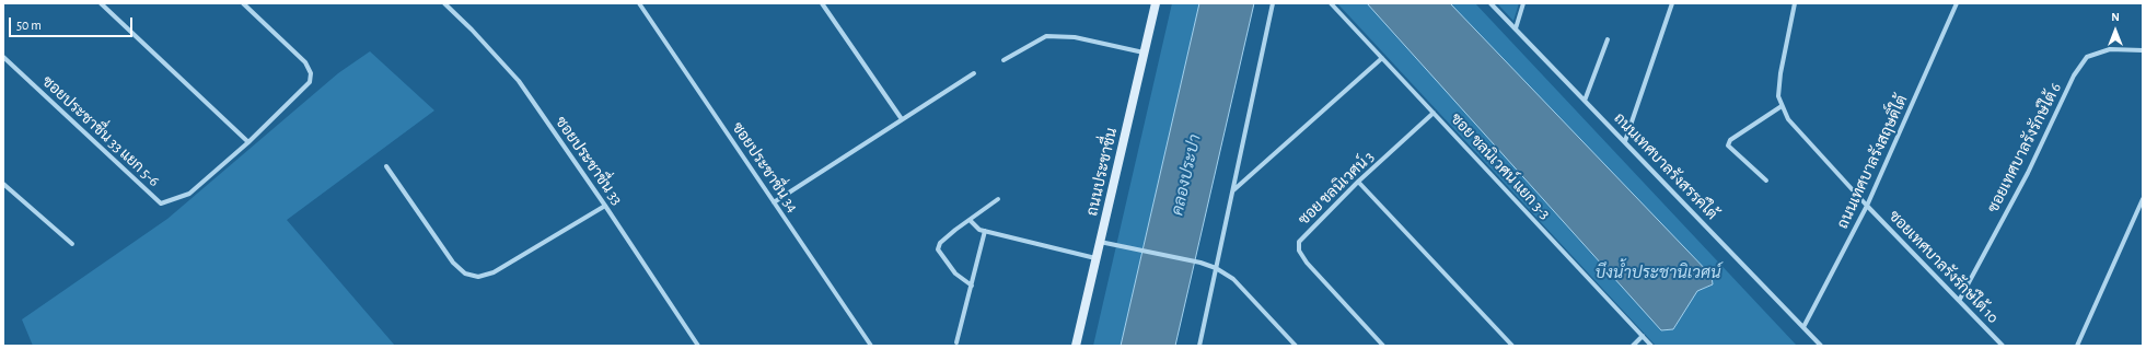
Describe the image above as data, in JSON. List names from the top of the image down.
{
  "streets": {
    "main road": ["ถนนประชาชื่น"],
    "street": [
      "ซอยประชาชื่น 33 แยก 5-6",
      "ซอยเทศบาลรังรักษ์ใต้ 6",
      "ซอยประชาชื่น 33",
      "ถนนเทศบาลรังสฤษดิ์ใต้",
      "ซอย ชลนิเวศน์ แยก 3-3",
      "ถนนเทศบาลรังสรรค์ใต้",
      "ซอยประชาชื่น 34",
      "ซอย ชลนิเวศน์ 3",
      "ซอยเทศบาลรังรักษ์ใต้ 10"
    ]
  },
  "crossings": [
    ["ซอยเทศบาลรังรักษ์ใต้ 6", "ซอยเทศบาลรังรักษ์ใต้ 10"],
    ["ถนนเทศบาลรังสฤษดิ์ใต้", "ถนนเทศบาลรังสรรค์ใต้"],
    ["ถนนเทศบาลรังสฤษดิ์ใต้", "ซอยเทศบาลรังรักษ์ใต้ 10"],
    ["ซอย ชลนิเวศน์ แยก 3-3", "ซอย ชลนิเวศน์ 3"]
  ],
  "water": ["คลองประปา", "บึงน้ำประชานิเวศน์"],
  "scale_bar": "50 m",
  "north": "top"
}
